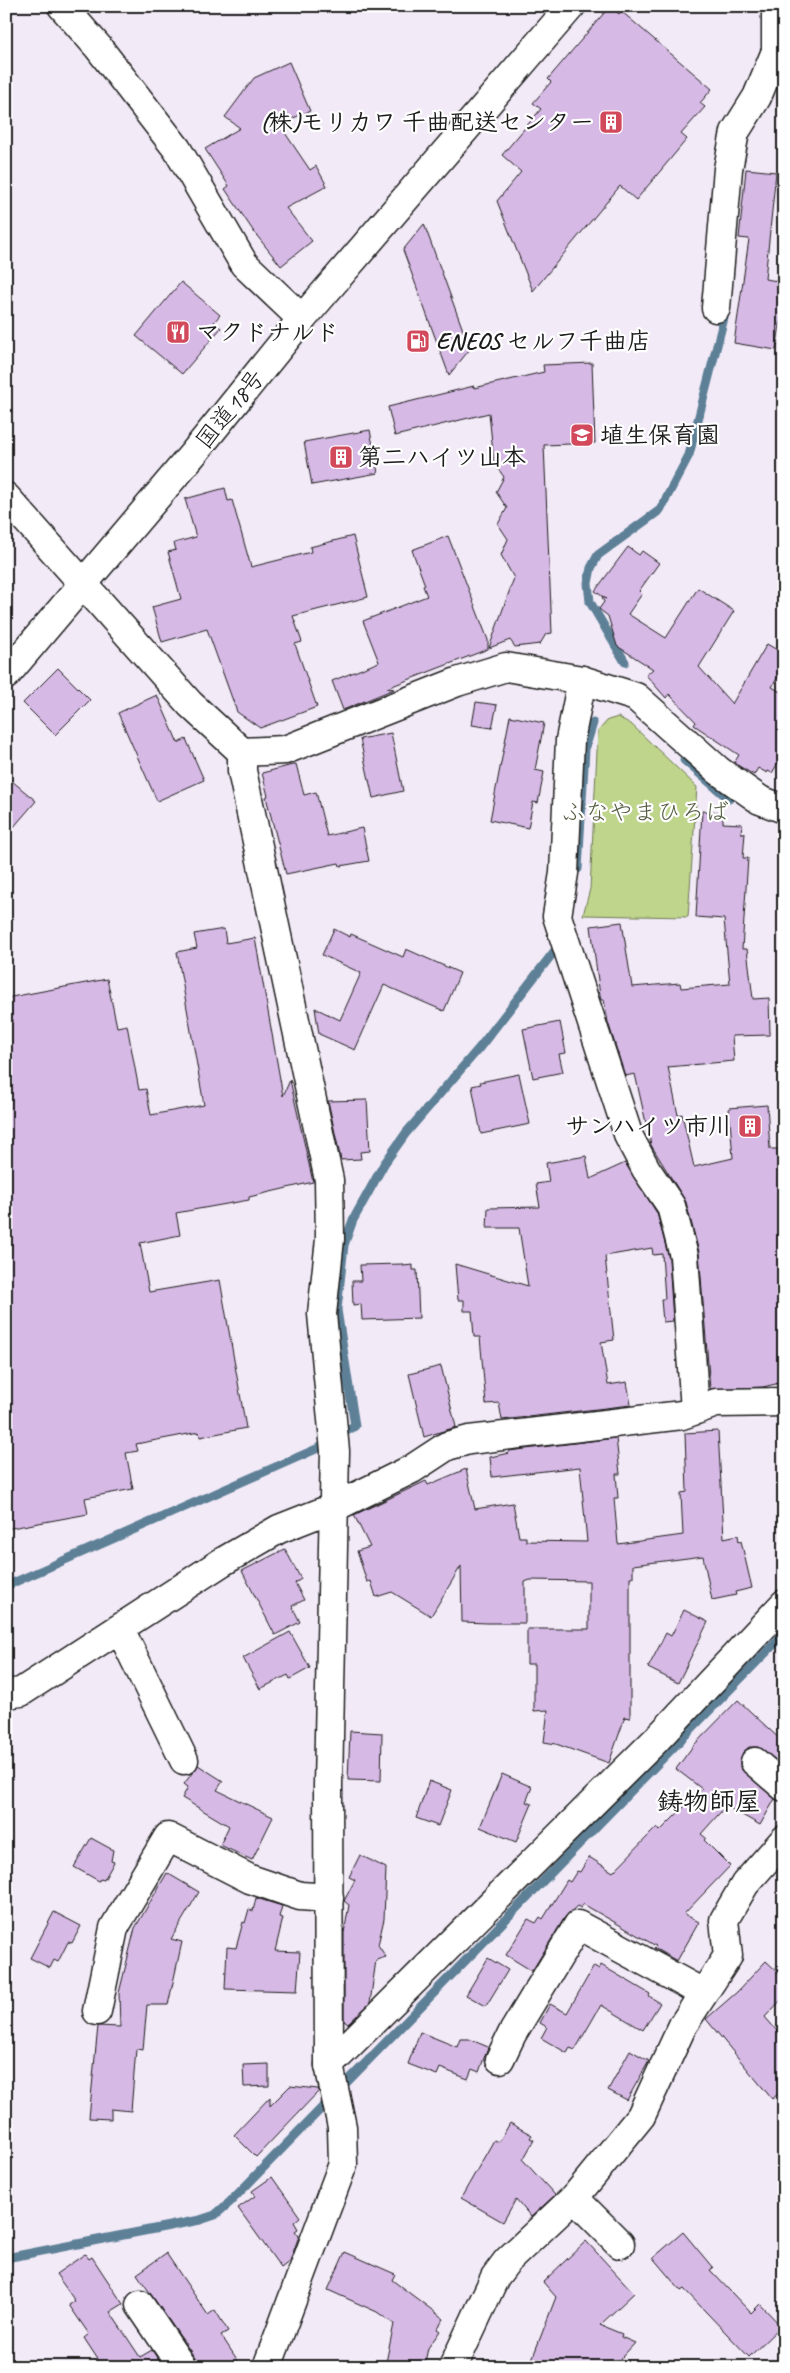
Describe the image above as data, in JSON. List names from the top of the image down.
{
  "streets": {
    "main road": ["国道18号"]
  },
  "districts": ["鋳物師屋"],
  "parks": ["ふなやまひろば"],
  "places": {
    "building": ["(株)モリカワ 千曲配送センター", "第二ハイツ山本", "サンハイツ市川"],
    "restaurant": ["マクドナルド"],
    "fuel station": ["ENEOS セルフ千曲店"],
    "school or university": ["埴生保育園"]
  }
}
